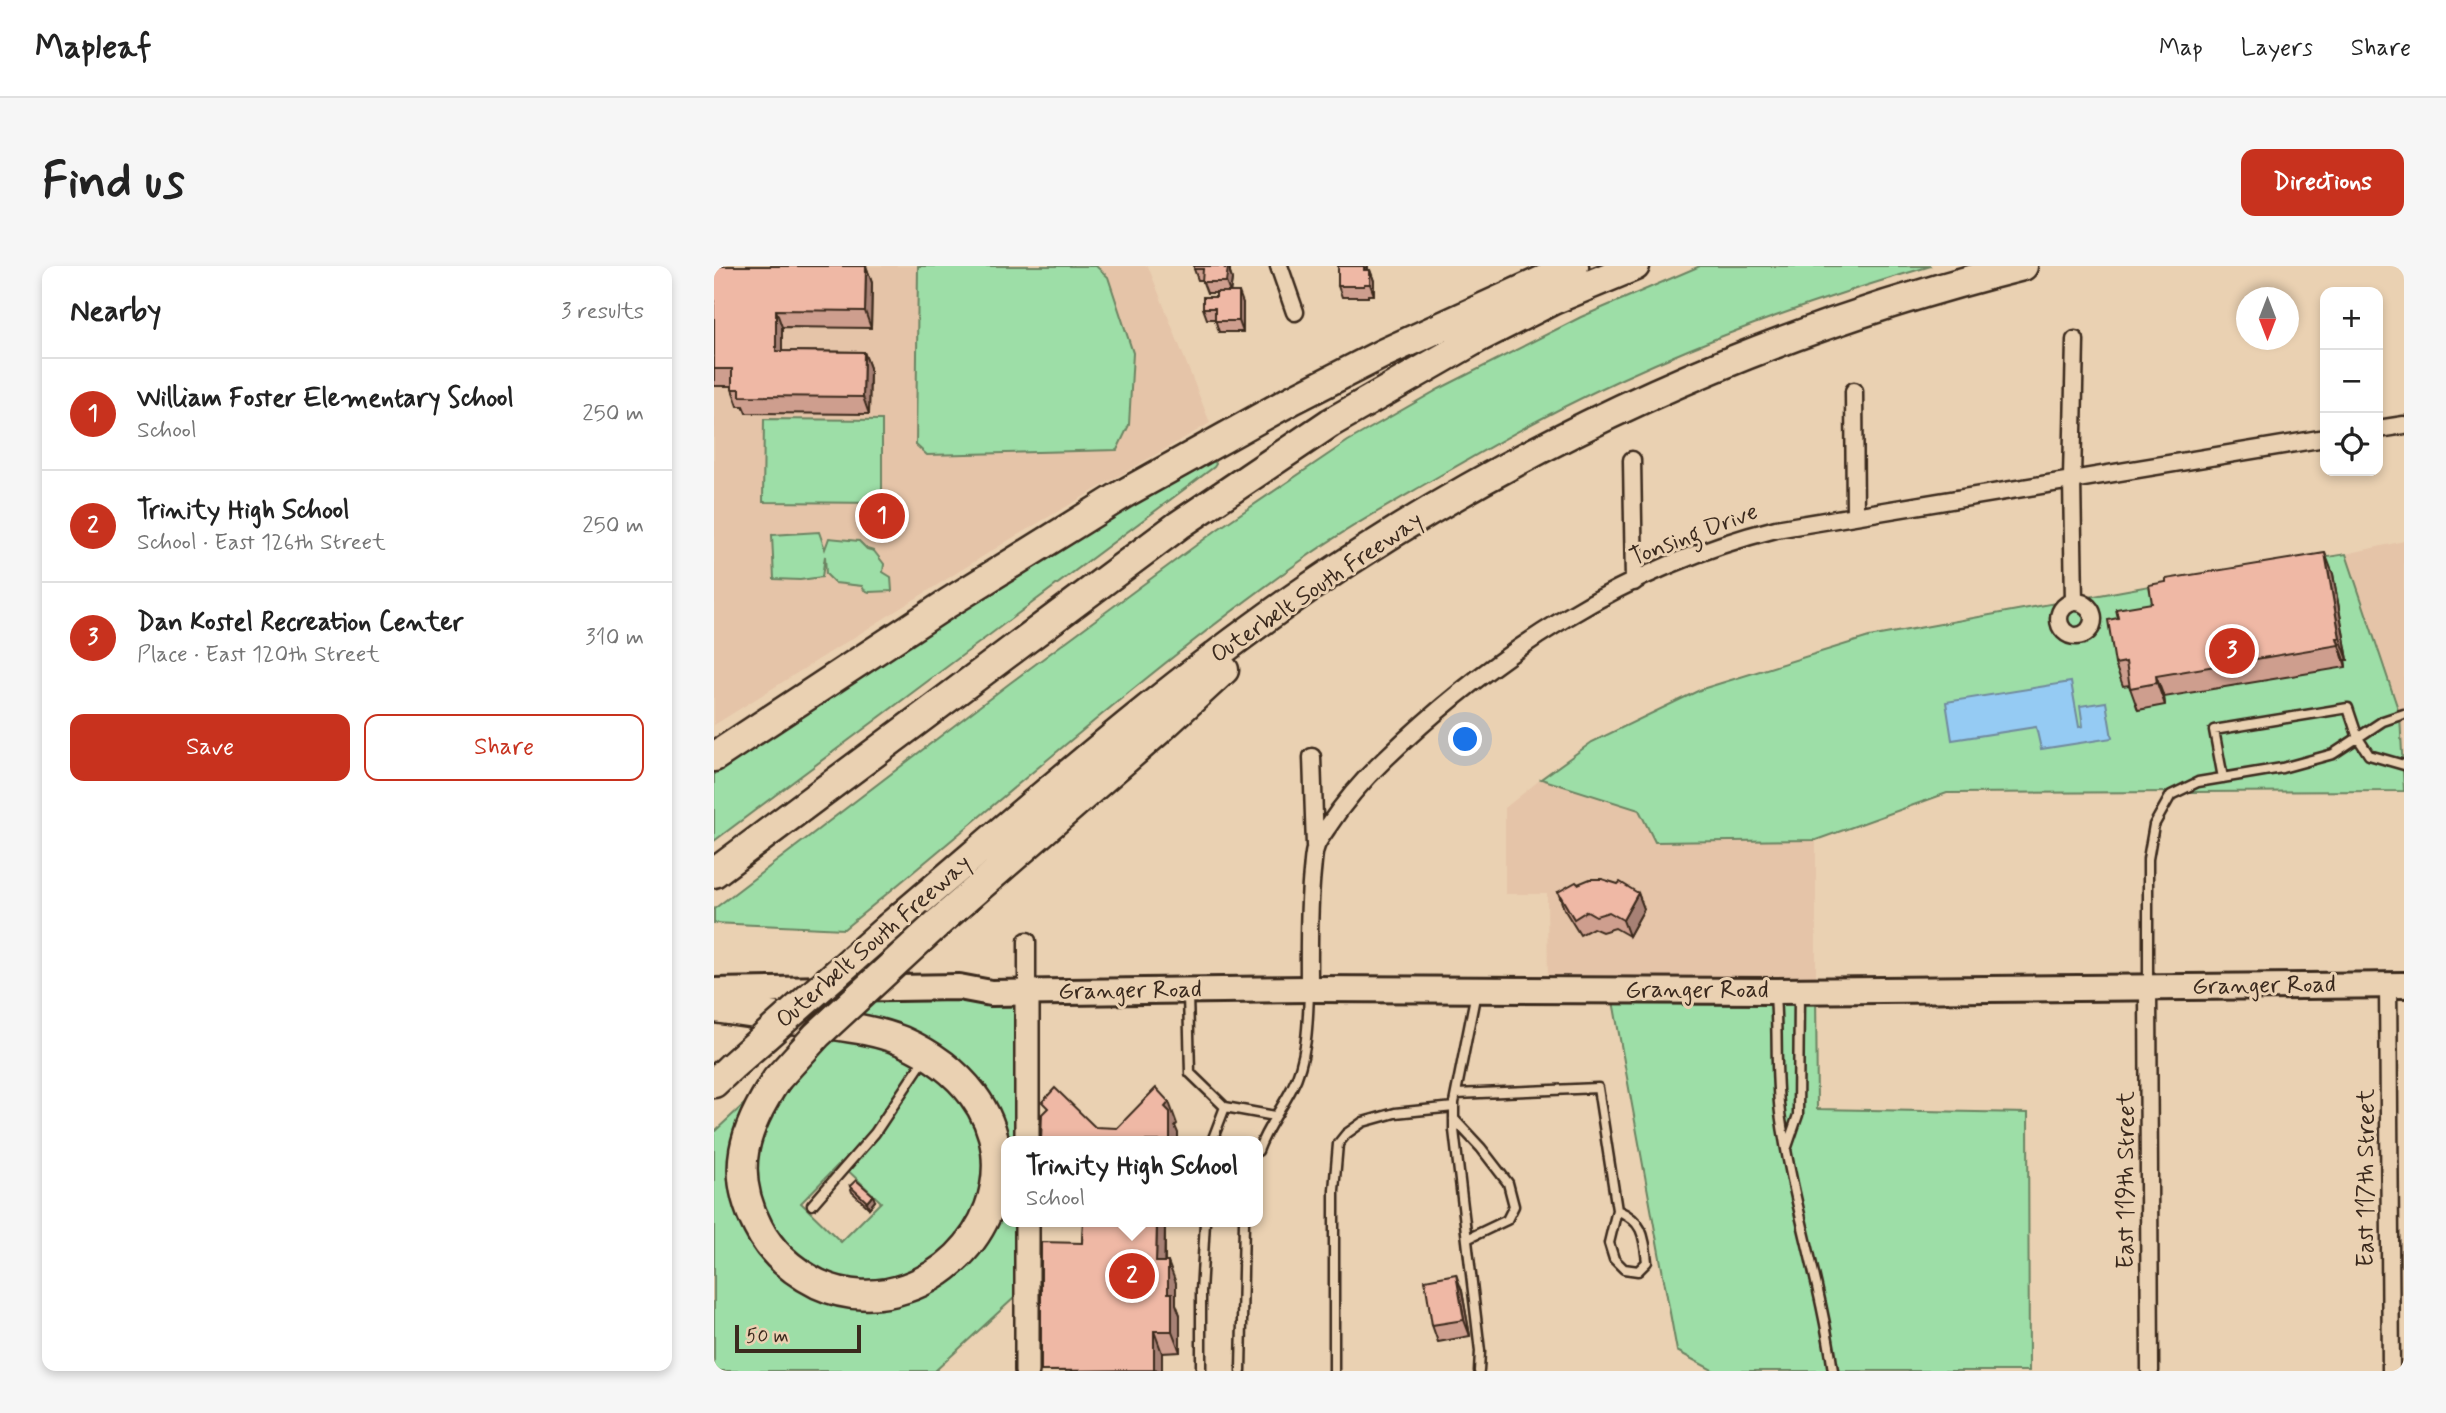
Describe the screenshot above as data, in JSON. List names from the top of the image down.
{
  "streets": {
    "highway": ["Outerbelt South Freeway"],
    "main road": ["Granger Road"],
    "street": ["Tonsing Drive", "East 117th Street", "East 119th Street"]
  },
  "crossings": [
    ["Tonsing Drive", "Granger Road"],
    ["Granger Road", "East 117th Street"],
    ["Granger Road", "East 119th Street"]
  ],
  "scale_bar": "50 m",
  "north": "bottom",
  "page": {
    "header": "Mapleaf",
    "nav": ["Map", "Layers", "Share"],
    "buttons": [
      "Directions",
      ["Save", "Share"]
    ],
    "title": "Find us",
    "heading": ["Nearby", "3 results"],
    "map_buttons": ["+", "−"],
    "list": [
      {
        "mark": "1",
        "name": "William Foster Elementary School",
        "note": "School",
        "value": "250 m"
      },
      {
        "mark": "2",
        "name": "Trinity High School",
        "note": "School · East 126th Street",
        "value": "250 m"
      },
      {
        "mark": "3",
        "name": "Dan Kostel Recreation Center",
        "note": "Place · East 120th Street",
        "value": "310 m"
      }
    ],
    "pins": ["1", "3", "2"],
    "popup": ["Trinity High School", "School"],
    "scale": "50 m"
  }
}
